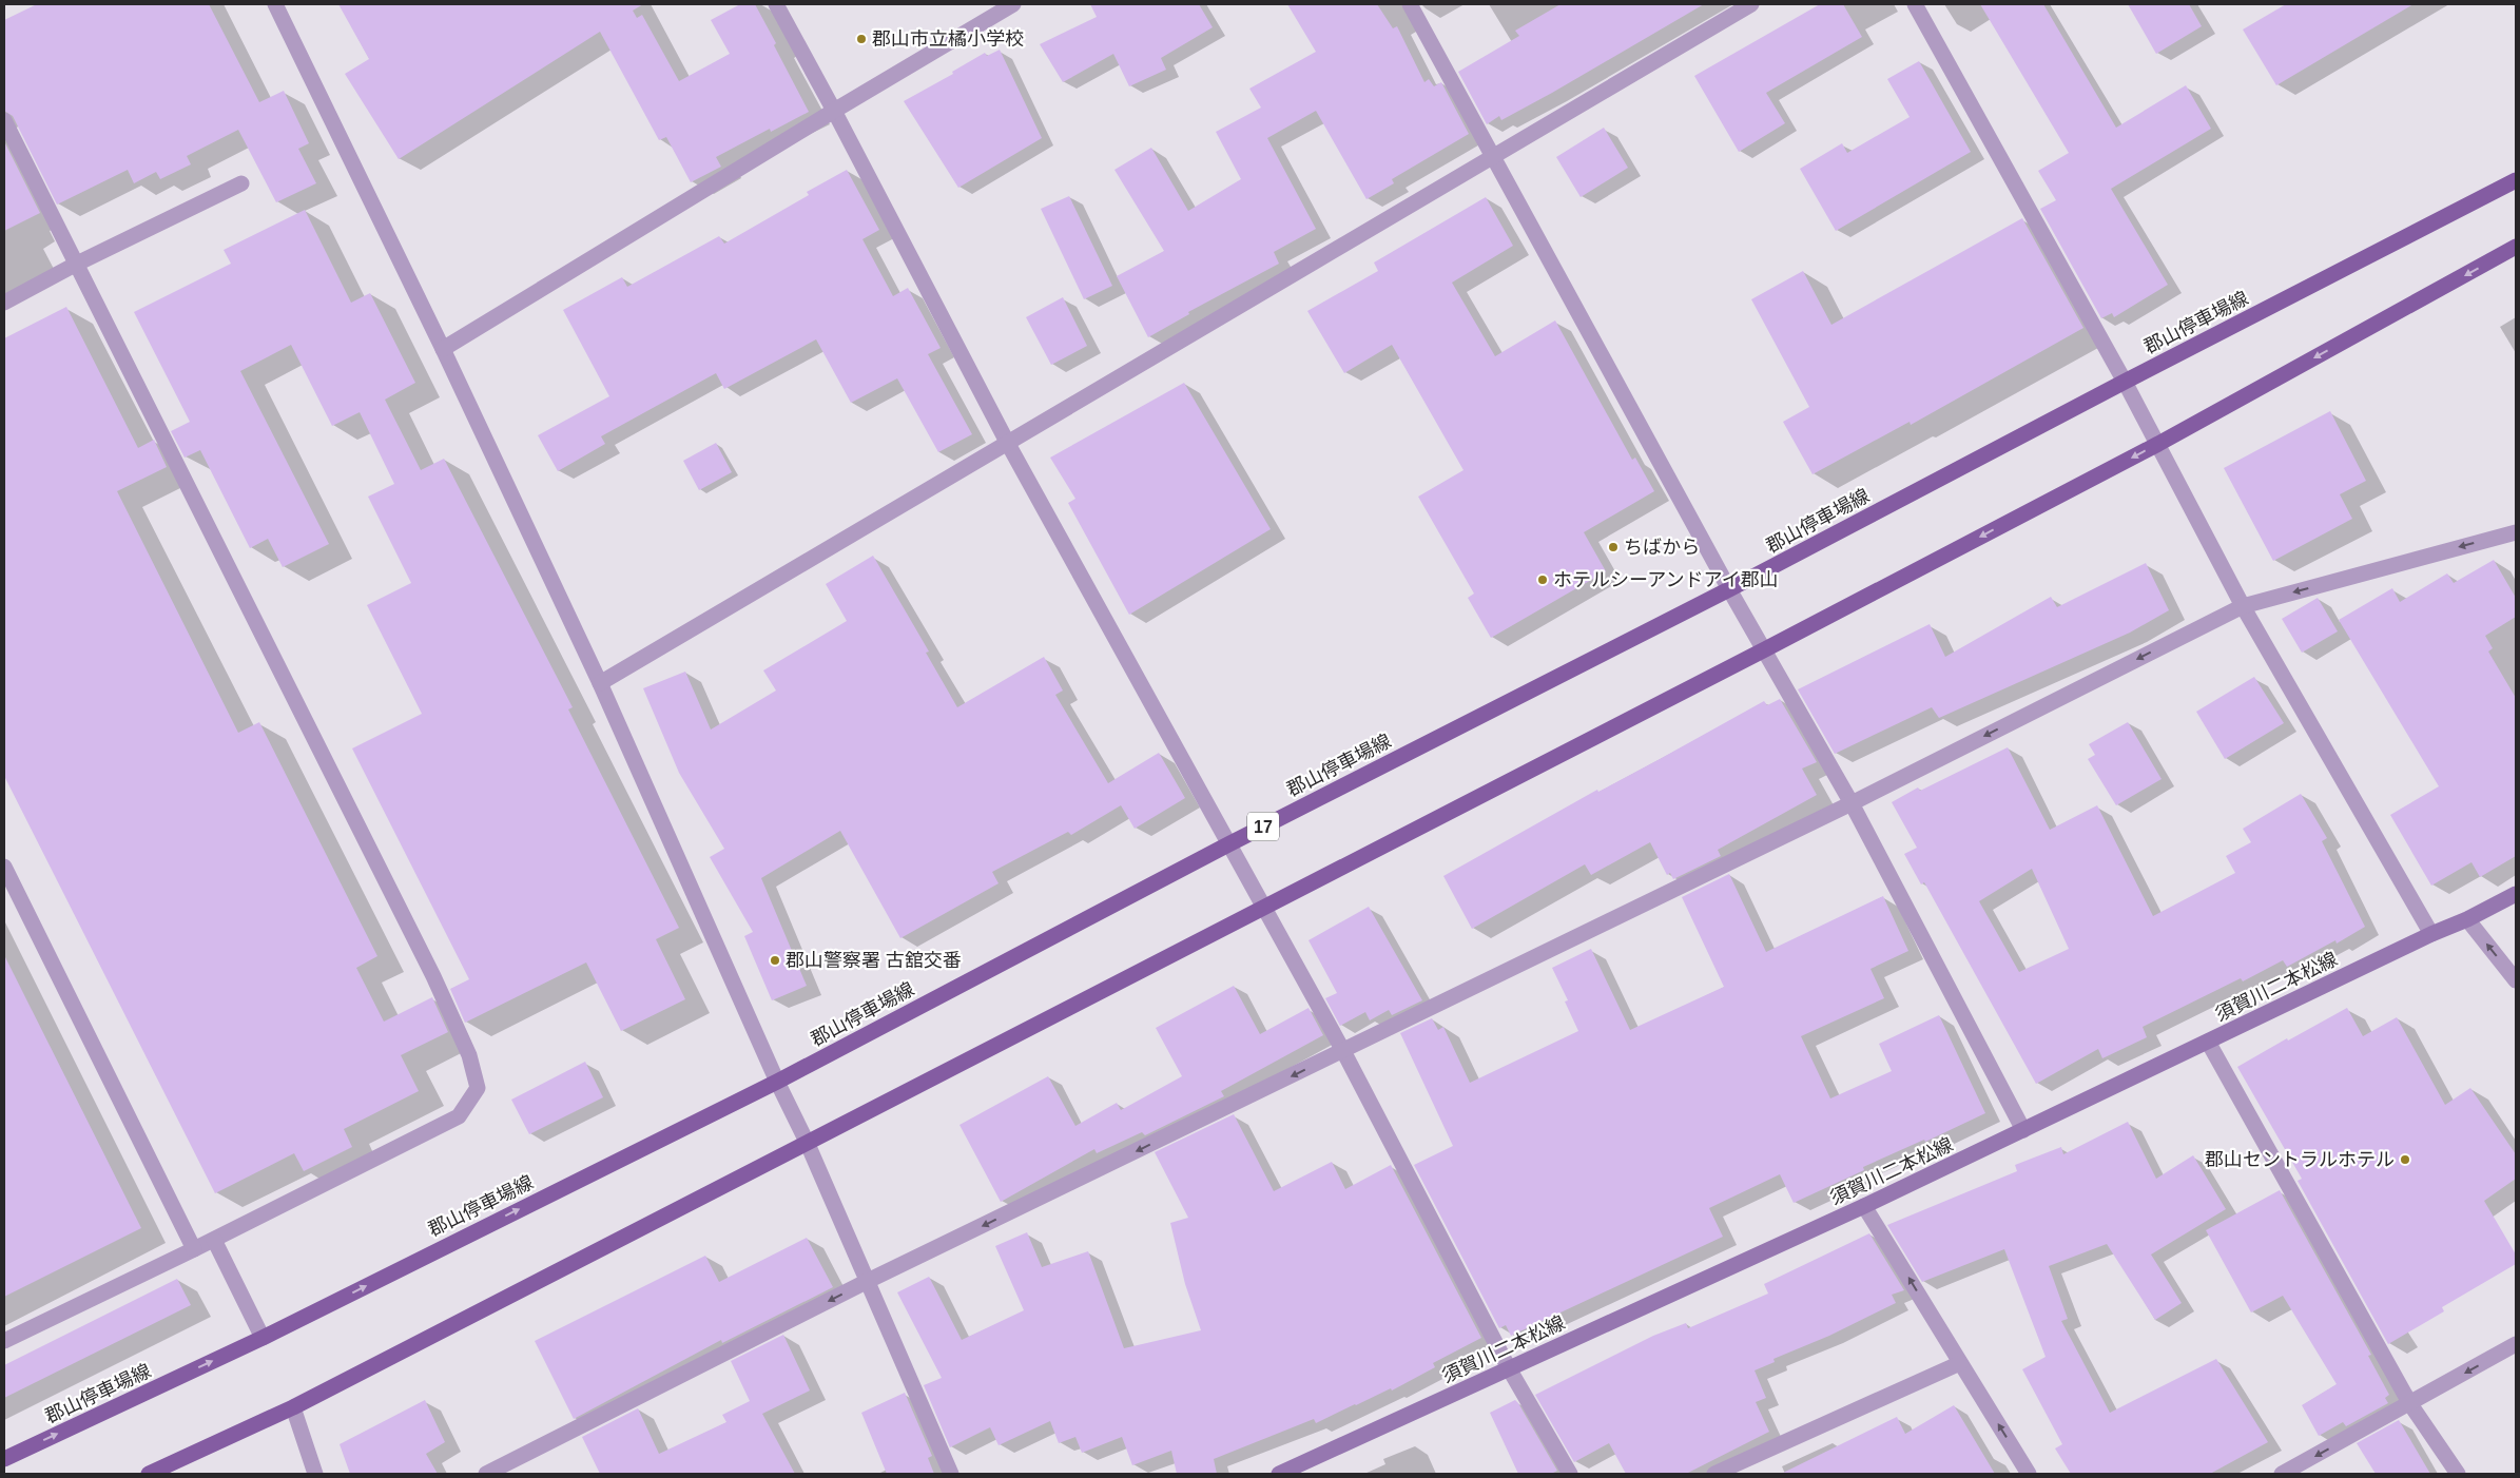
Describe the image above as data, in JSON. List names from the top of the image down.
{
  "streets": {
    "main road": ["郡山停車場線", "17", "須賀川二本松線"]
  },
  "places": [
    "郡山市立橘小学校",
    "ちばから",
    "ホテルシーアンドアイ郡山",
    "郡山警察署 古舘交番",
    "郡山セントラルホテル"
  ]
}
